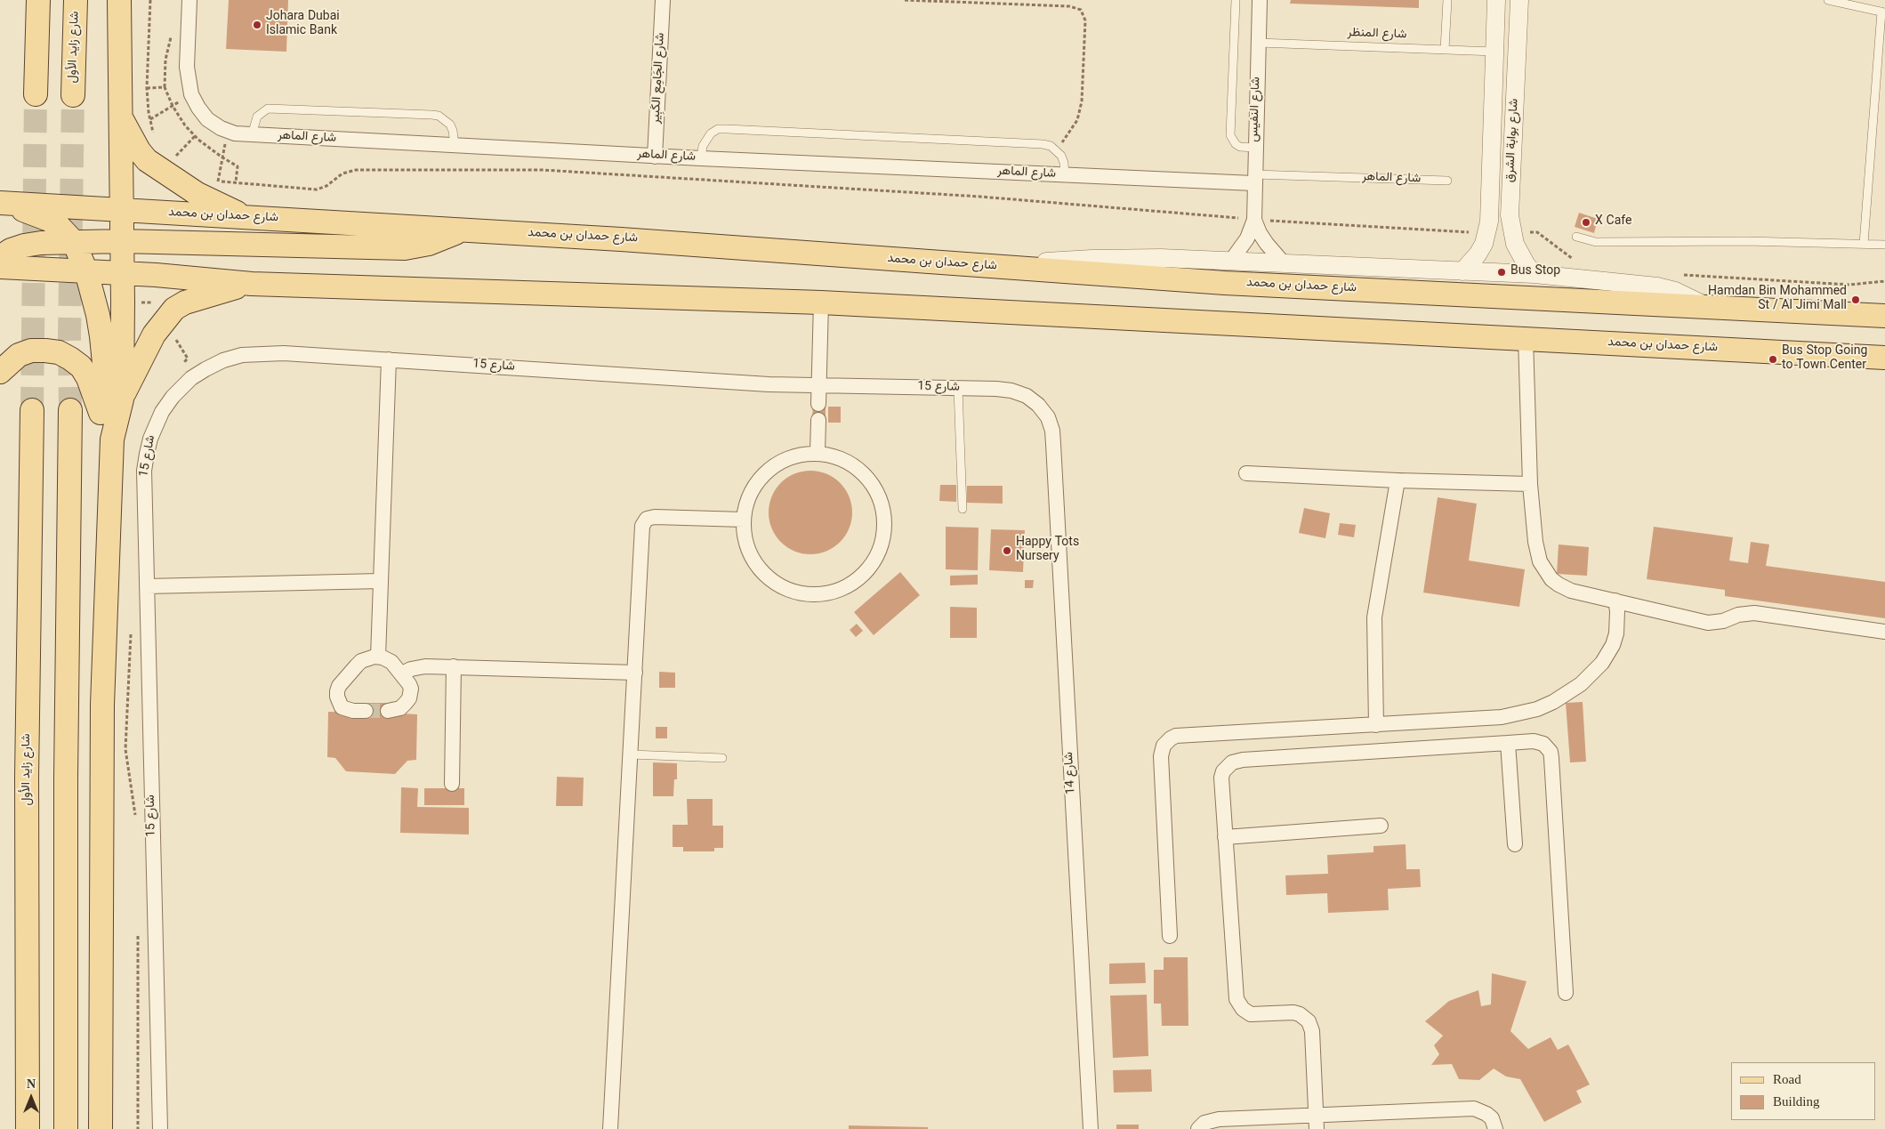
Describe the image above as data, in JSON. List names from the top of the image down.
{
  "streets": {
    "main road": ["شارع زايد الأول", "شارع حمدان بن محمد"],
    "street": [
      "شارع الجَامِع الكَبِير",
      "شارع النفيس",
      "شارع الماهر",
      "شارع بوابة الشرق",
      "شارع 15",
      "شارع 14"
    ],
    "lane": ["شارع المنظر"]
  },
  "crossings": [
    ["شارع المنظر", "شارع النفيس"],
    ["شارع المنظر", "شارع بوابة الشرق"],
    ["شارع الجَامِع الكَبِير", "شارع الماهر"],
    ["شارع النفيس", "شارع الماهر"],
    ["شارع 15", "شارع 14"]
  ],
  "places": [
    "Johara Dubai Islamic Bank",
    "X Cafe",
    "Bus Stop",
    "Hamdan Bin Mohammed St / Al Jimi Mall",
    "Bus Stop Going to Town Center",
    "Happy Tots Nursery"
  ],
  "legend": ["Road", "Building"],
  "north": "top"
}
